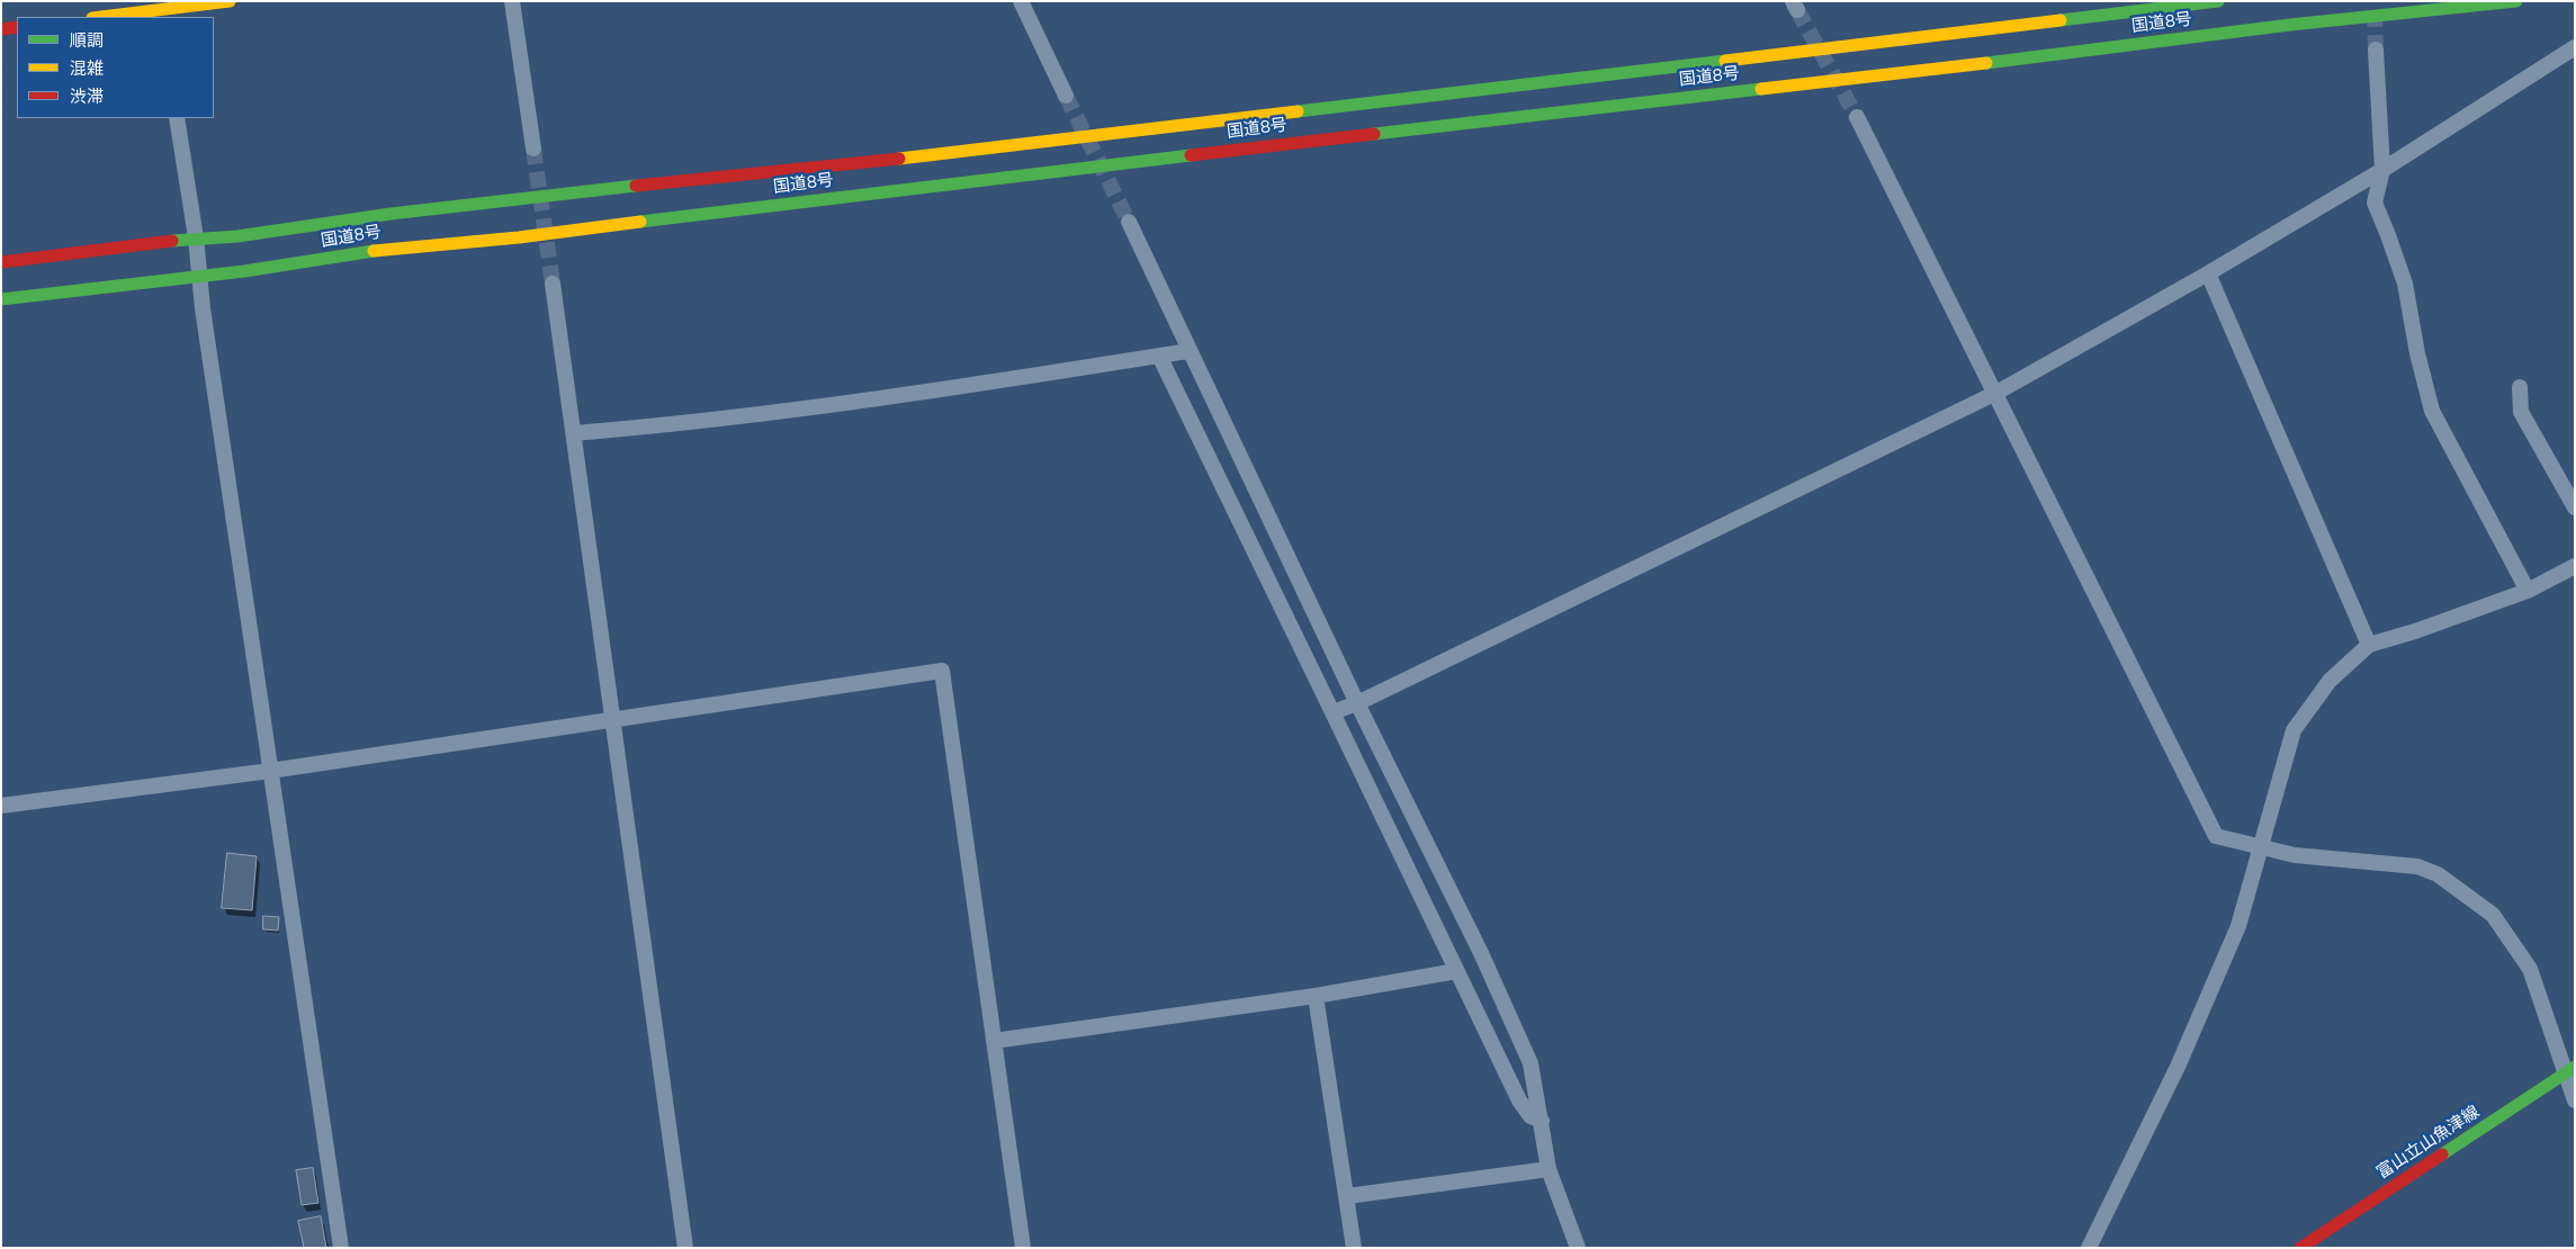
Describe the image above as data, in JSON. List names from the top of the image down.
{
  "streets": {
    "main road": ["国道8号", "富山立山魚津線"]
  },
  "legend": ["順調", "混雑", "渋滞"]
}
